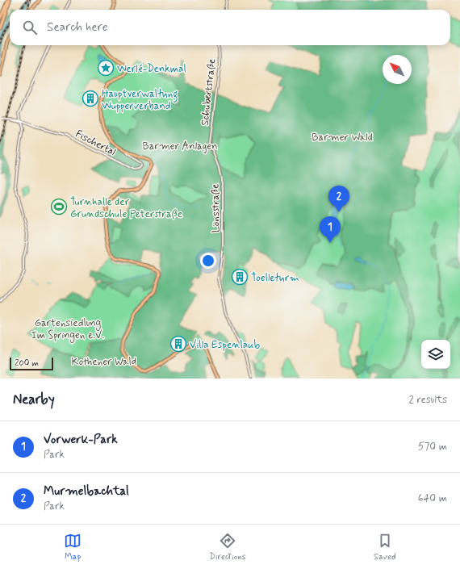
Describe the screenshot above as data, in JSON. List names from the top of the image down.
{
  "streets": {
    "street": ["Schubertstraße", "Fischertal", "Lönsstraße"]
  },
  "crossings": [
    ["Schubertstraße", "Lönsstraße"]
  ],
  "parks": [
    "Barmer Wald",
    "Barmer Anlagen",
    "Gartensiedlung Im Springen e.V.",
    "Kothener Wald"
  ],
  "places": {
    "place": ["Werlé-Denkmal"],
    "building": ["Hauptverwaltung Wupperverband", "Toelleturm", "Villa Espenlaub"],
    "sports": ["Turnhalle der Grundschule Peterstraße"]
  },
  "scale_bar": "200 m",
  "north": "top left",
  "page": {
    "search": "Search here",
    "pins": ["2", "1"],
    "scale": "200 m",
    "heading": ["Nearby", "2 results"],
    "list": [
      {
        "mark": "1",
        "name": "Vorwerk-Park",
        "note": "Park",
        "value": "570 m"
      },
      {
        "mark": "2",
        "name": "Murmelbachtal",
        "note": "Park",
        "value": "640 m"
      }
    ],
    "nav": ["Map", "Directions", "Saved"]
  }
}
